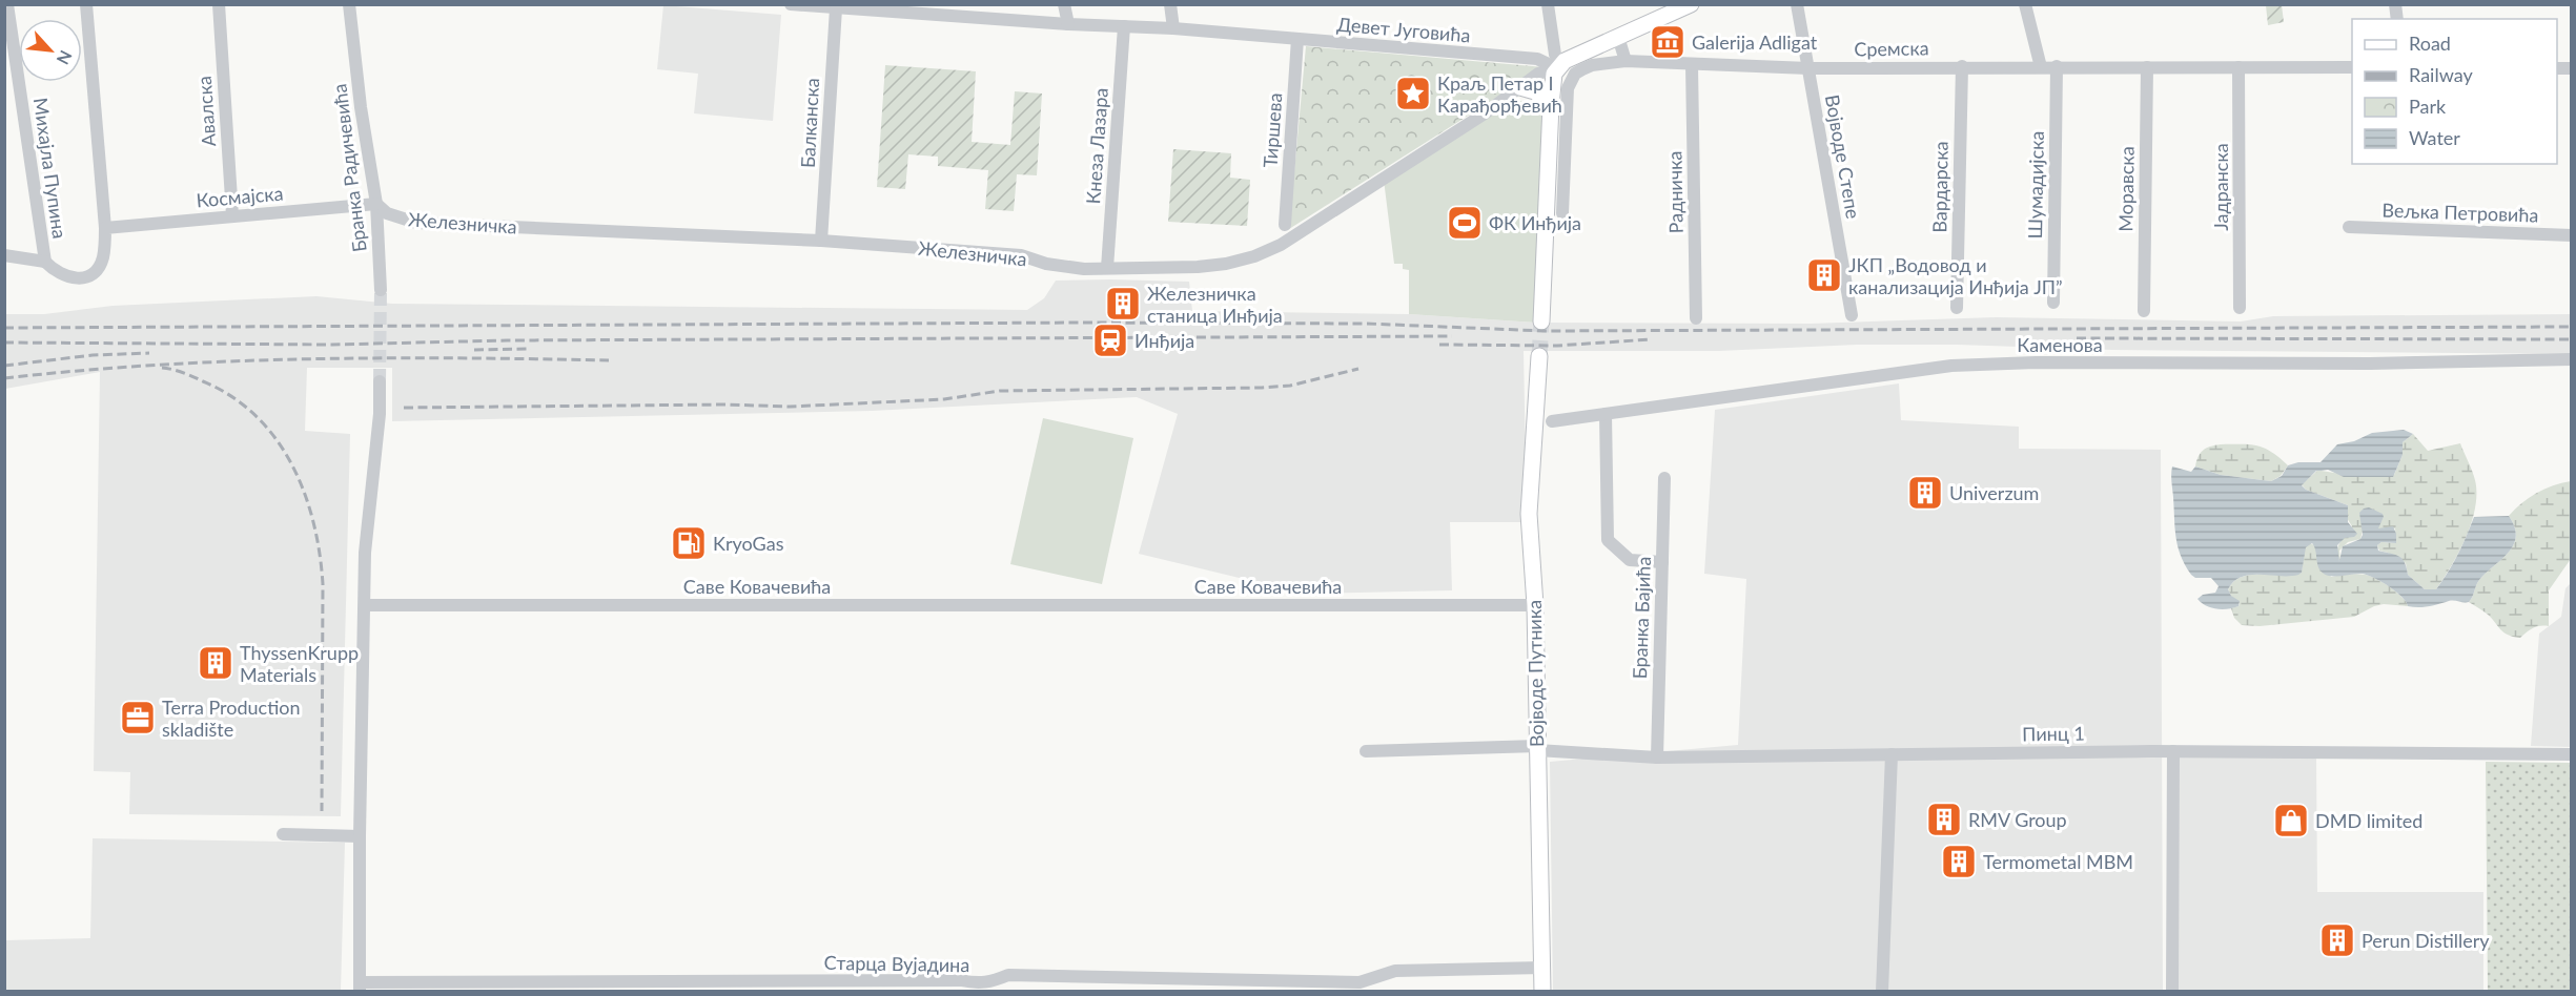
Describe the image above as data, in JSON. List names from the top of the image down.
{
  "streets": {
    "main road": ["Железничка", "Војводе Путника"],
    "street": [
      "Девет Југовића",
      "Сремска",
      "Авалска",
      "Балканска",
      "Тиршева",
      "Кнеза Лазара",
      "Војводе Степе",
      "Михајла Пупина",
      "Бранка Радичевића",
      "Шумадијска",
      "Вардарска",
      "Јадранска",
      "Моравска",
      "Радничка",
      "Космајска",
      "Вељка Петровића",
      "Каменова",
      "Саве Ковачевића",
      "Бранка Бајића",
      "Пинц 1",
      "Старца Вујадина"
    ]
  },
  "crossings": [
    ["Девет Југовића", "Балканска"],
    ["Девет Југовића", "Тиршева"],
    ["Девет Југовића", "Кнеза Лазара"],
    ["Девет Југовића", "Железничка"],
    ["Сремска", "Војводе Степе"],
    ["Сремска", "Шумадијска"],
    ["Сремска", "Вардарска"],
    ["Сремска", "Јадранска"],
    ["Сремска", "Моравска"],
    ["Сремска", "Радничка"],
    ["Авалска", "Космајска"],
    ["Балканска", "Железничка"],
    ["Кнеза Лазара", "Железничка"],
    ["Бранка Радичевића", "Космајска"],
    ["Бранка Радичевића", "Железничка"],
    ["Космајска", "Железничка"],
    ["Саве Ковачевића", "Војводе Путника"],
    ["Бранка Бајића", "Пинц 1"],
    ["Војводе Путника", "Пинц 1"],
    ["Војводе Путника", "Старца Вујадина"]
  ],
  "places": {
    "museum": ["Galerija Adligat"],
    "place": ["Краљ Петар I Карађорђевић"],
    "sports": ["ФК Инђија"],
    "building": [
      "ЈКП „Водовод и канализација Инђија ЈП”",
      "Железничка станица Инђија",
      "Univerzum",
      "ThyssenKrupp Materials",
      "RMV Group",
      "Termometal MBM",
      "Perun Distillery"
    ],
    "station": ["Инђија"],
    "fuel station": ["KryoGas"],
    "office": ["Terra Production skladište"],
    "shop": ["DMD limited"]
  },
  "legend": [
    "Road",
    "Railway",
    "Park",
    "Water"
  ],
  "north": "bottom right"
}
